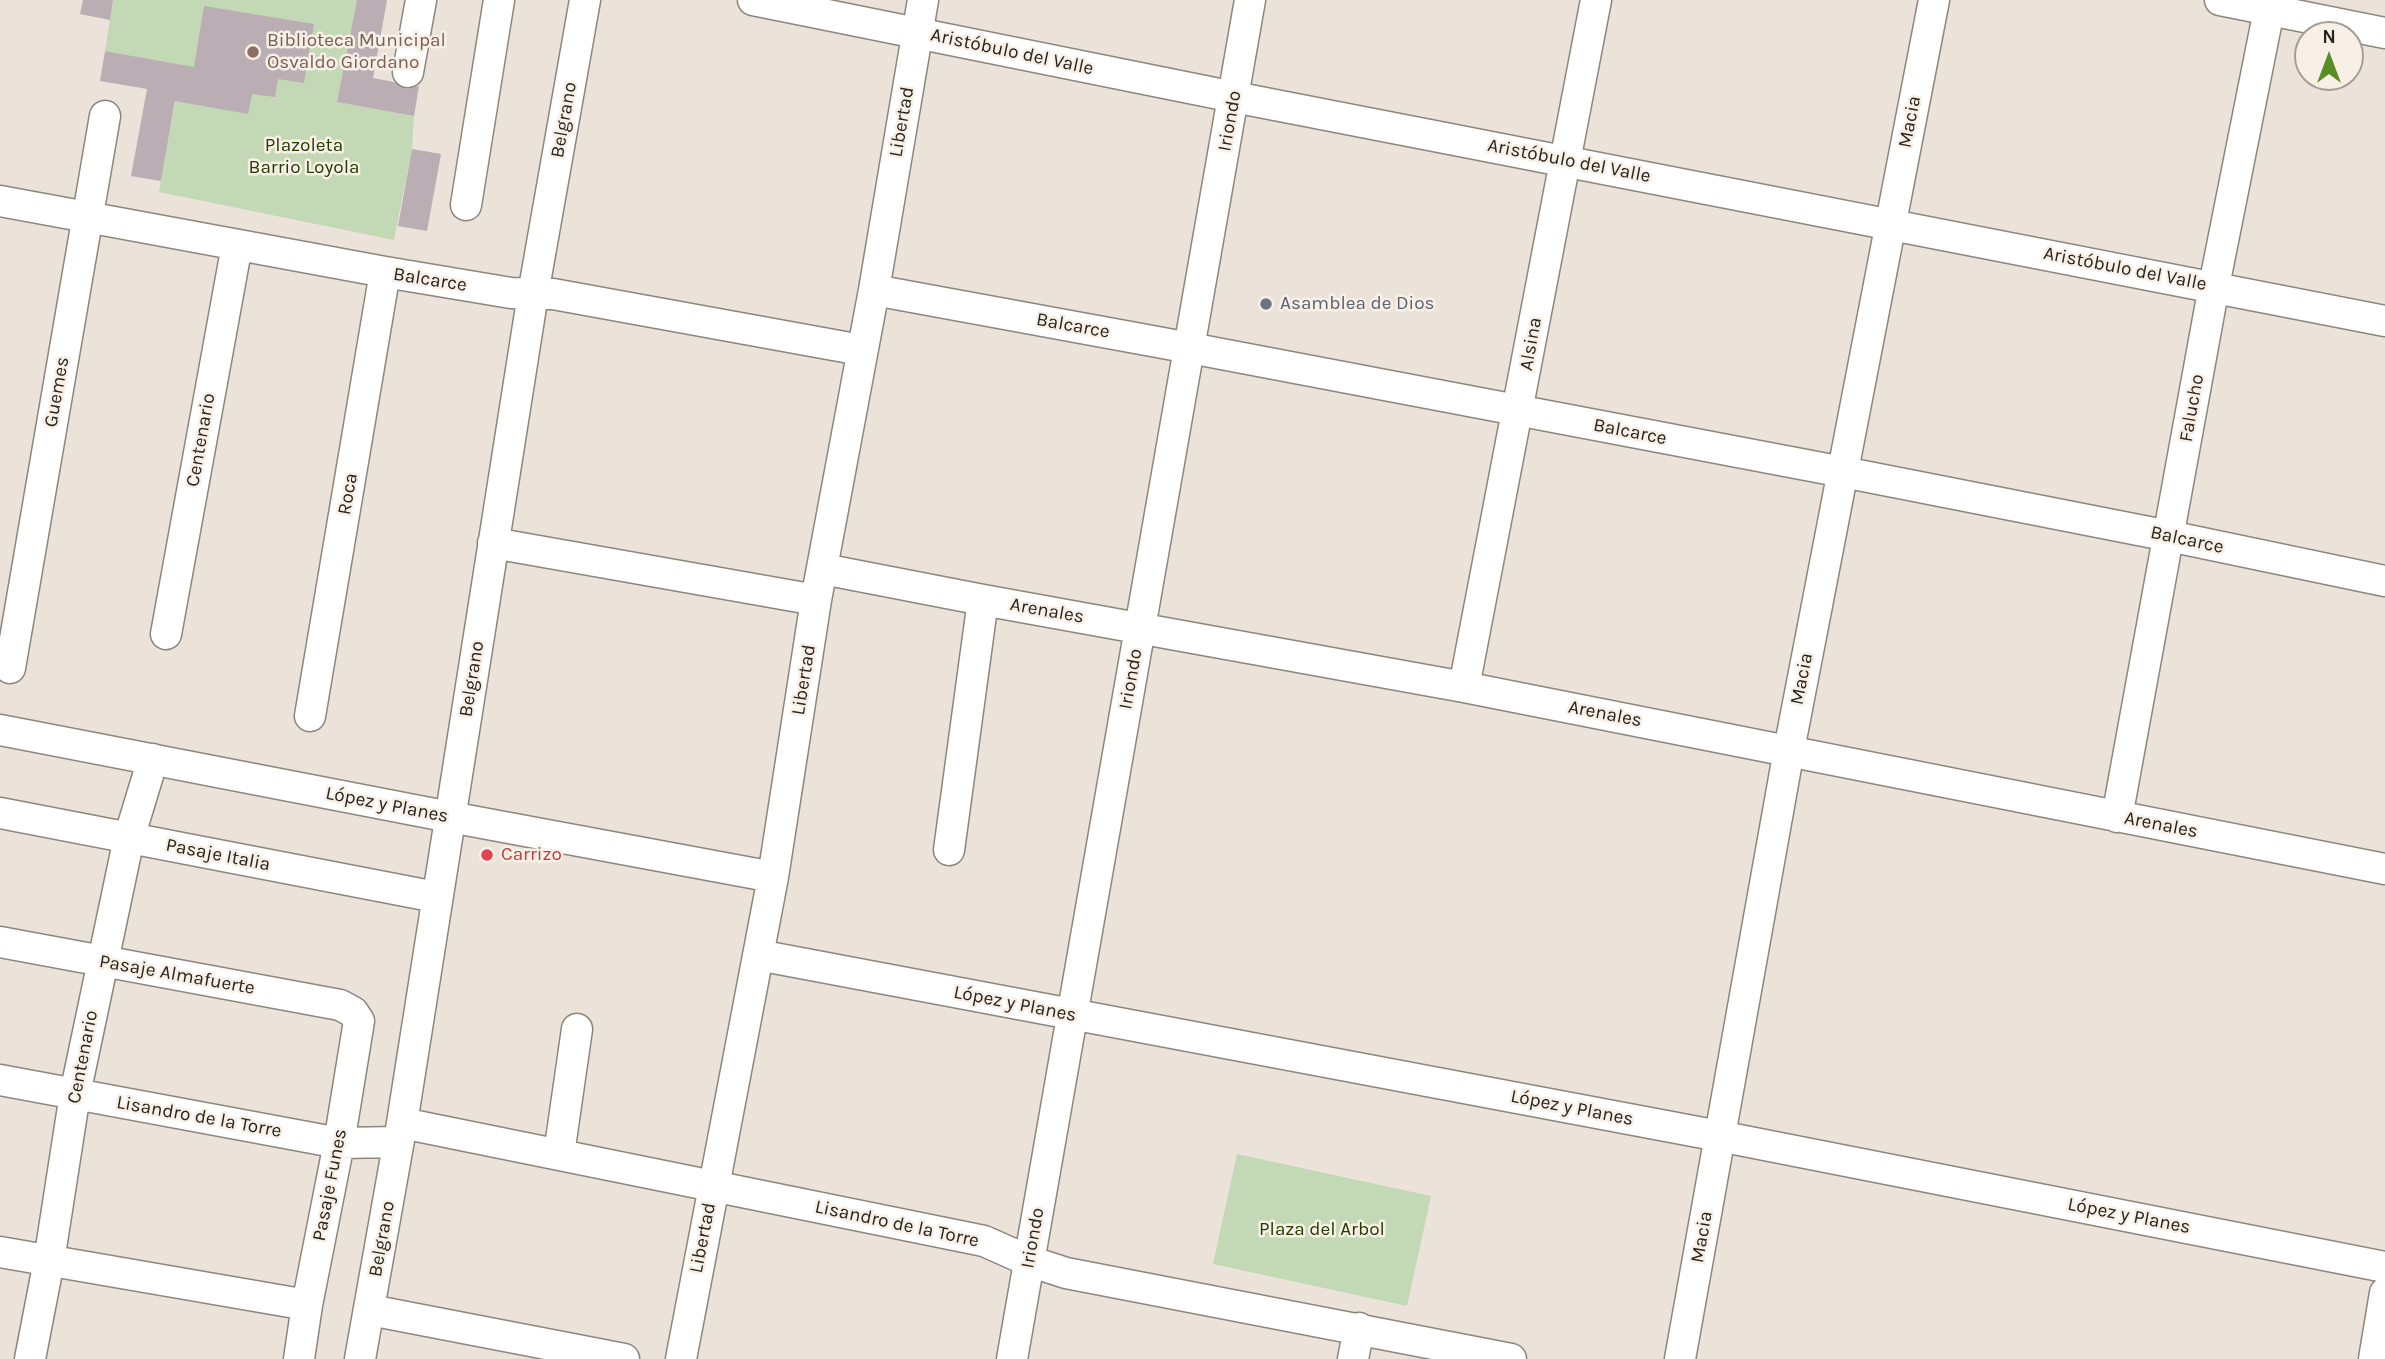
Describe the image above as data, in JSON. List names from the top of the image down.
{
  "streets": {
    "street": [
      "Aristóbulo del Valle",
      "Belgrano",
      "Iriondo",
      "Libertad",
      "Macia",
      "Balcarce",
      "Alsina",
      "Guemes",
      "Falucho",
      "Centenario",
      "Roca",
      "Arenales",
      "López y Planes",
      "Pasaje Italia",
      "Pasaje Almafuerte",
      "Lisandro de la Torre",
      "Pasaje Funes"
    ]
  },
  "crossings": [
    ["Aristóbulo del Valle", "Iriondo"],
    ["Aristóbulo del Valle", "Libertad"],
    ["Aristóbulo del Valle", "Macia"],
    ["Aristóbulo del Valle", "Alsina"],
    ["Aristóbulo del Valle", "Falucho"],
    ["Belgrano", "Balcarce"],
    ["Belgrano", "López y Planes"],
    ["Belgrano", "Pasaje Italia"],
    ["Belgrano", "Lisandro de la Torre"],
    ["Iriondo", "Balcarce"],
    ["Iriondo", "Arenales"],
    ["Iriondo", "López y Planes"],
    ["Iriondo", "Lisandro de la Torre"],
    ["Libertad", "Balcarce"],
    ["Libertad", "Arenales"],
    ["Libertad", "López y Planes"],
    ["Libertad", "Lisandro de la Torre"],
    ["Macia", "Balcarce"],
    ["Macia", "Arenales"],
    ["Macia", "López y Planes"],
    ["Balcarce", "Alsina"],
    ["Balcarce", "Guemes"],
    ["Balcarce", "Falucho"],
    ["Balcarce", "Centenario"],
    ["Balcarce", "Roca"],
    ["Alsina", "Arenales"],
    ["Falucho", "Arenales"],
    ["Centenario", "López y Planes"],
    ["Centenario", "Pasaje Italia"],
    ["Centenario", "Pasaje Almafuerte"],
    ["Centenario", "Lisandro de la Torre"],
    ["Pasaje Almafuerte", "Pasaje Funes"],
    ["Lisandro de la Torre", "Pasaje Funes"]
  ],
  "parks": ["Plazoleta Barrio Loyola", "Plaza del Arbol"],
  "places": ["Biblioteca Municipal Osvaldo Giordano", "Asamblea de Dios", "Carrizo"],
  "north": "top"
}
